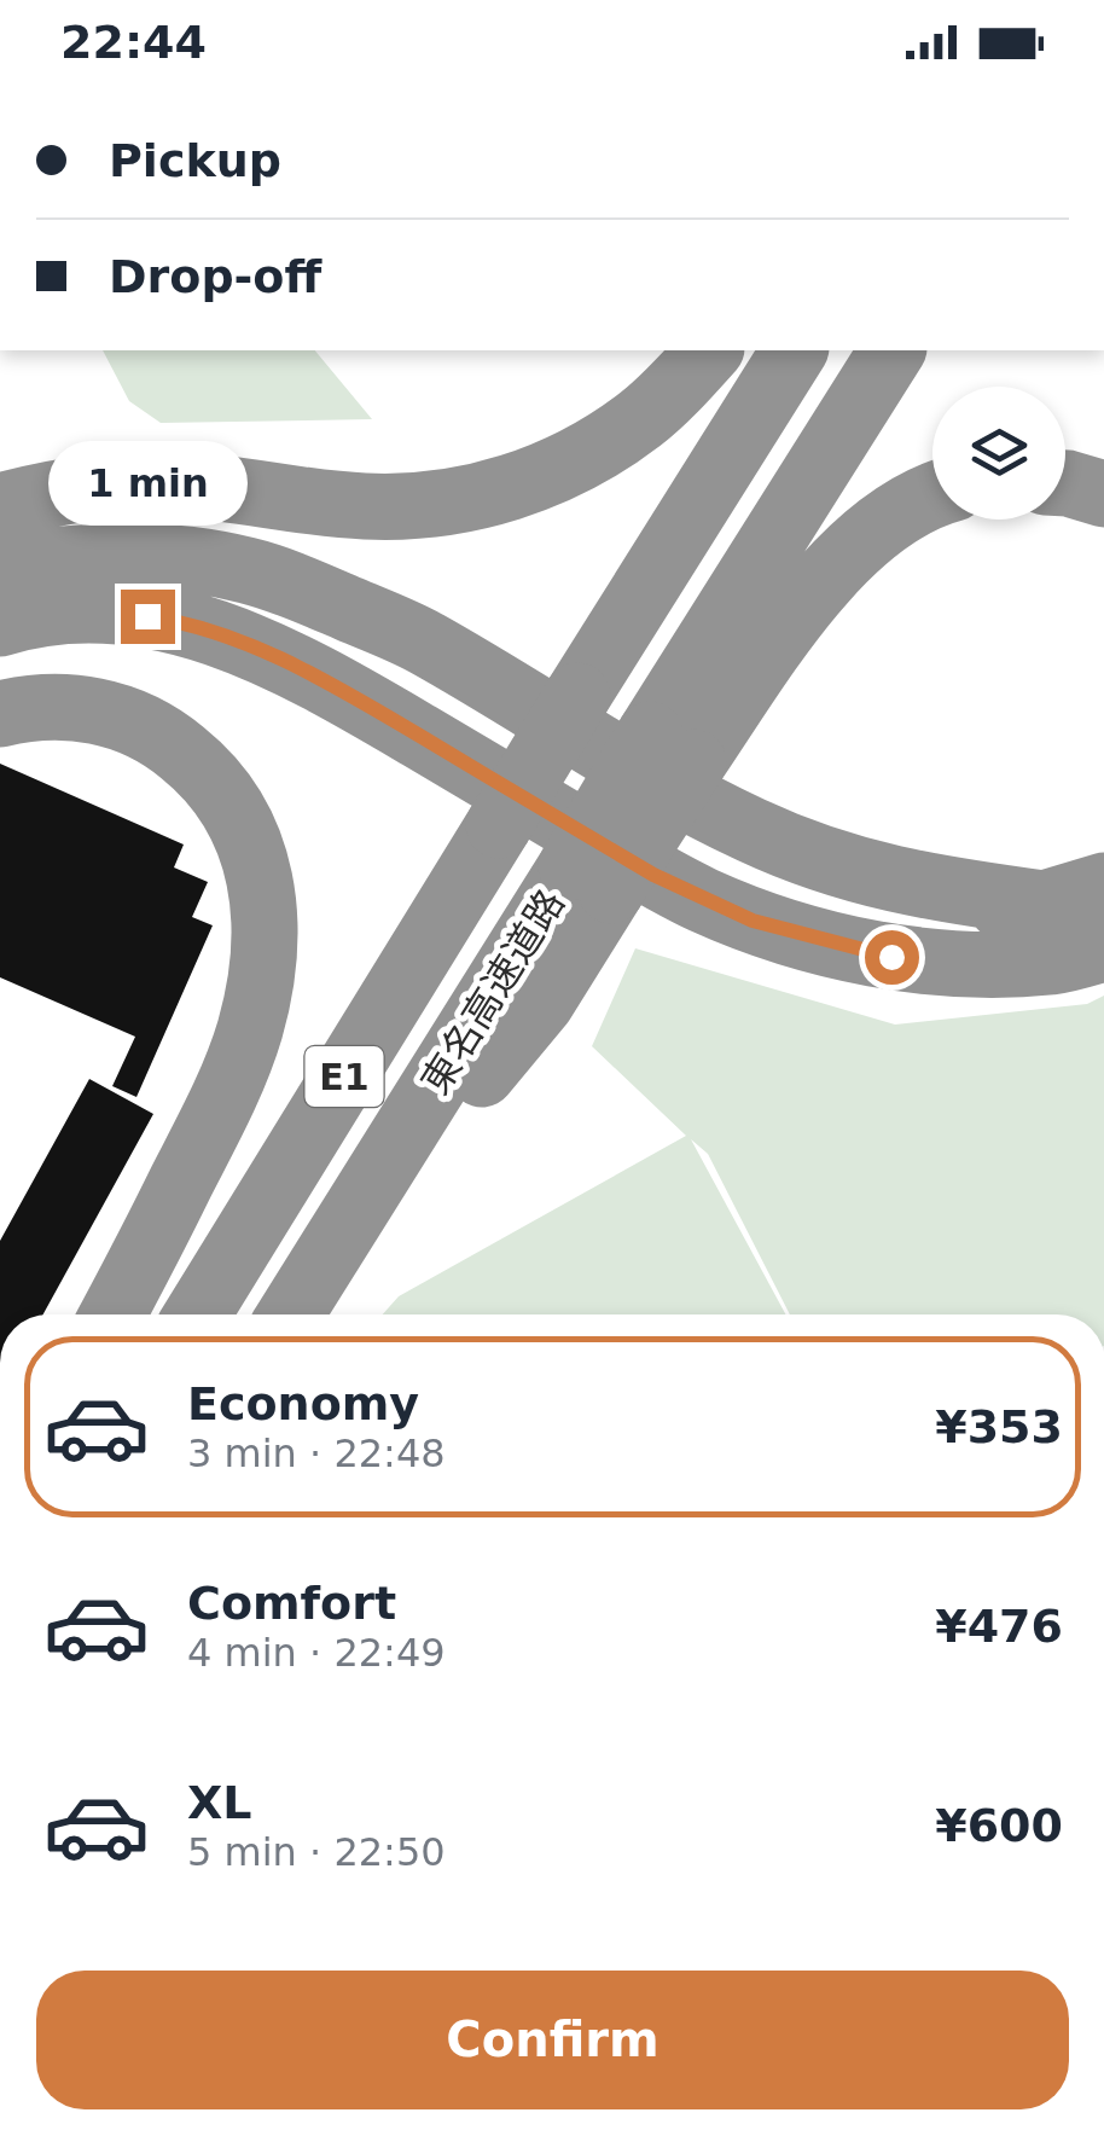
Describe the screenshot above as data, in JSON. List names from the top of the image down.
{
  "streets": {
    "highway": ["東名高速道路", "E1"]
  },
  "page": {
    "status": "22:44",
    "banner": ["Pickup", "Drop-off"],
    "bubble": "1 min",
    "list": [
      {
        "name": "Economy",
        "note": "3 min · 22:48",
        "value": "¥353"
      },
      {
        "name": "Comfort",
        "note": "4 min · 22:49",
        "value": "¥476"
      },
      {
        "name": "XL",
        "note": "5 min · 22:50",
        "value": "¥600"
      }
    ],
    "buttons": "Confirm"
  }
}
